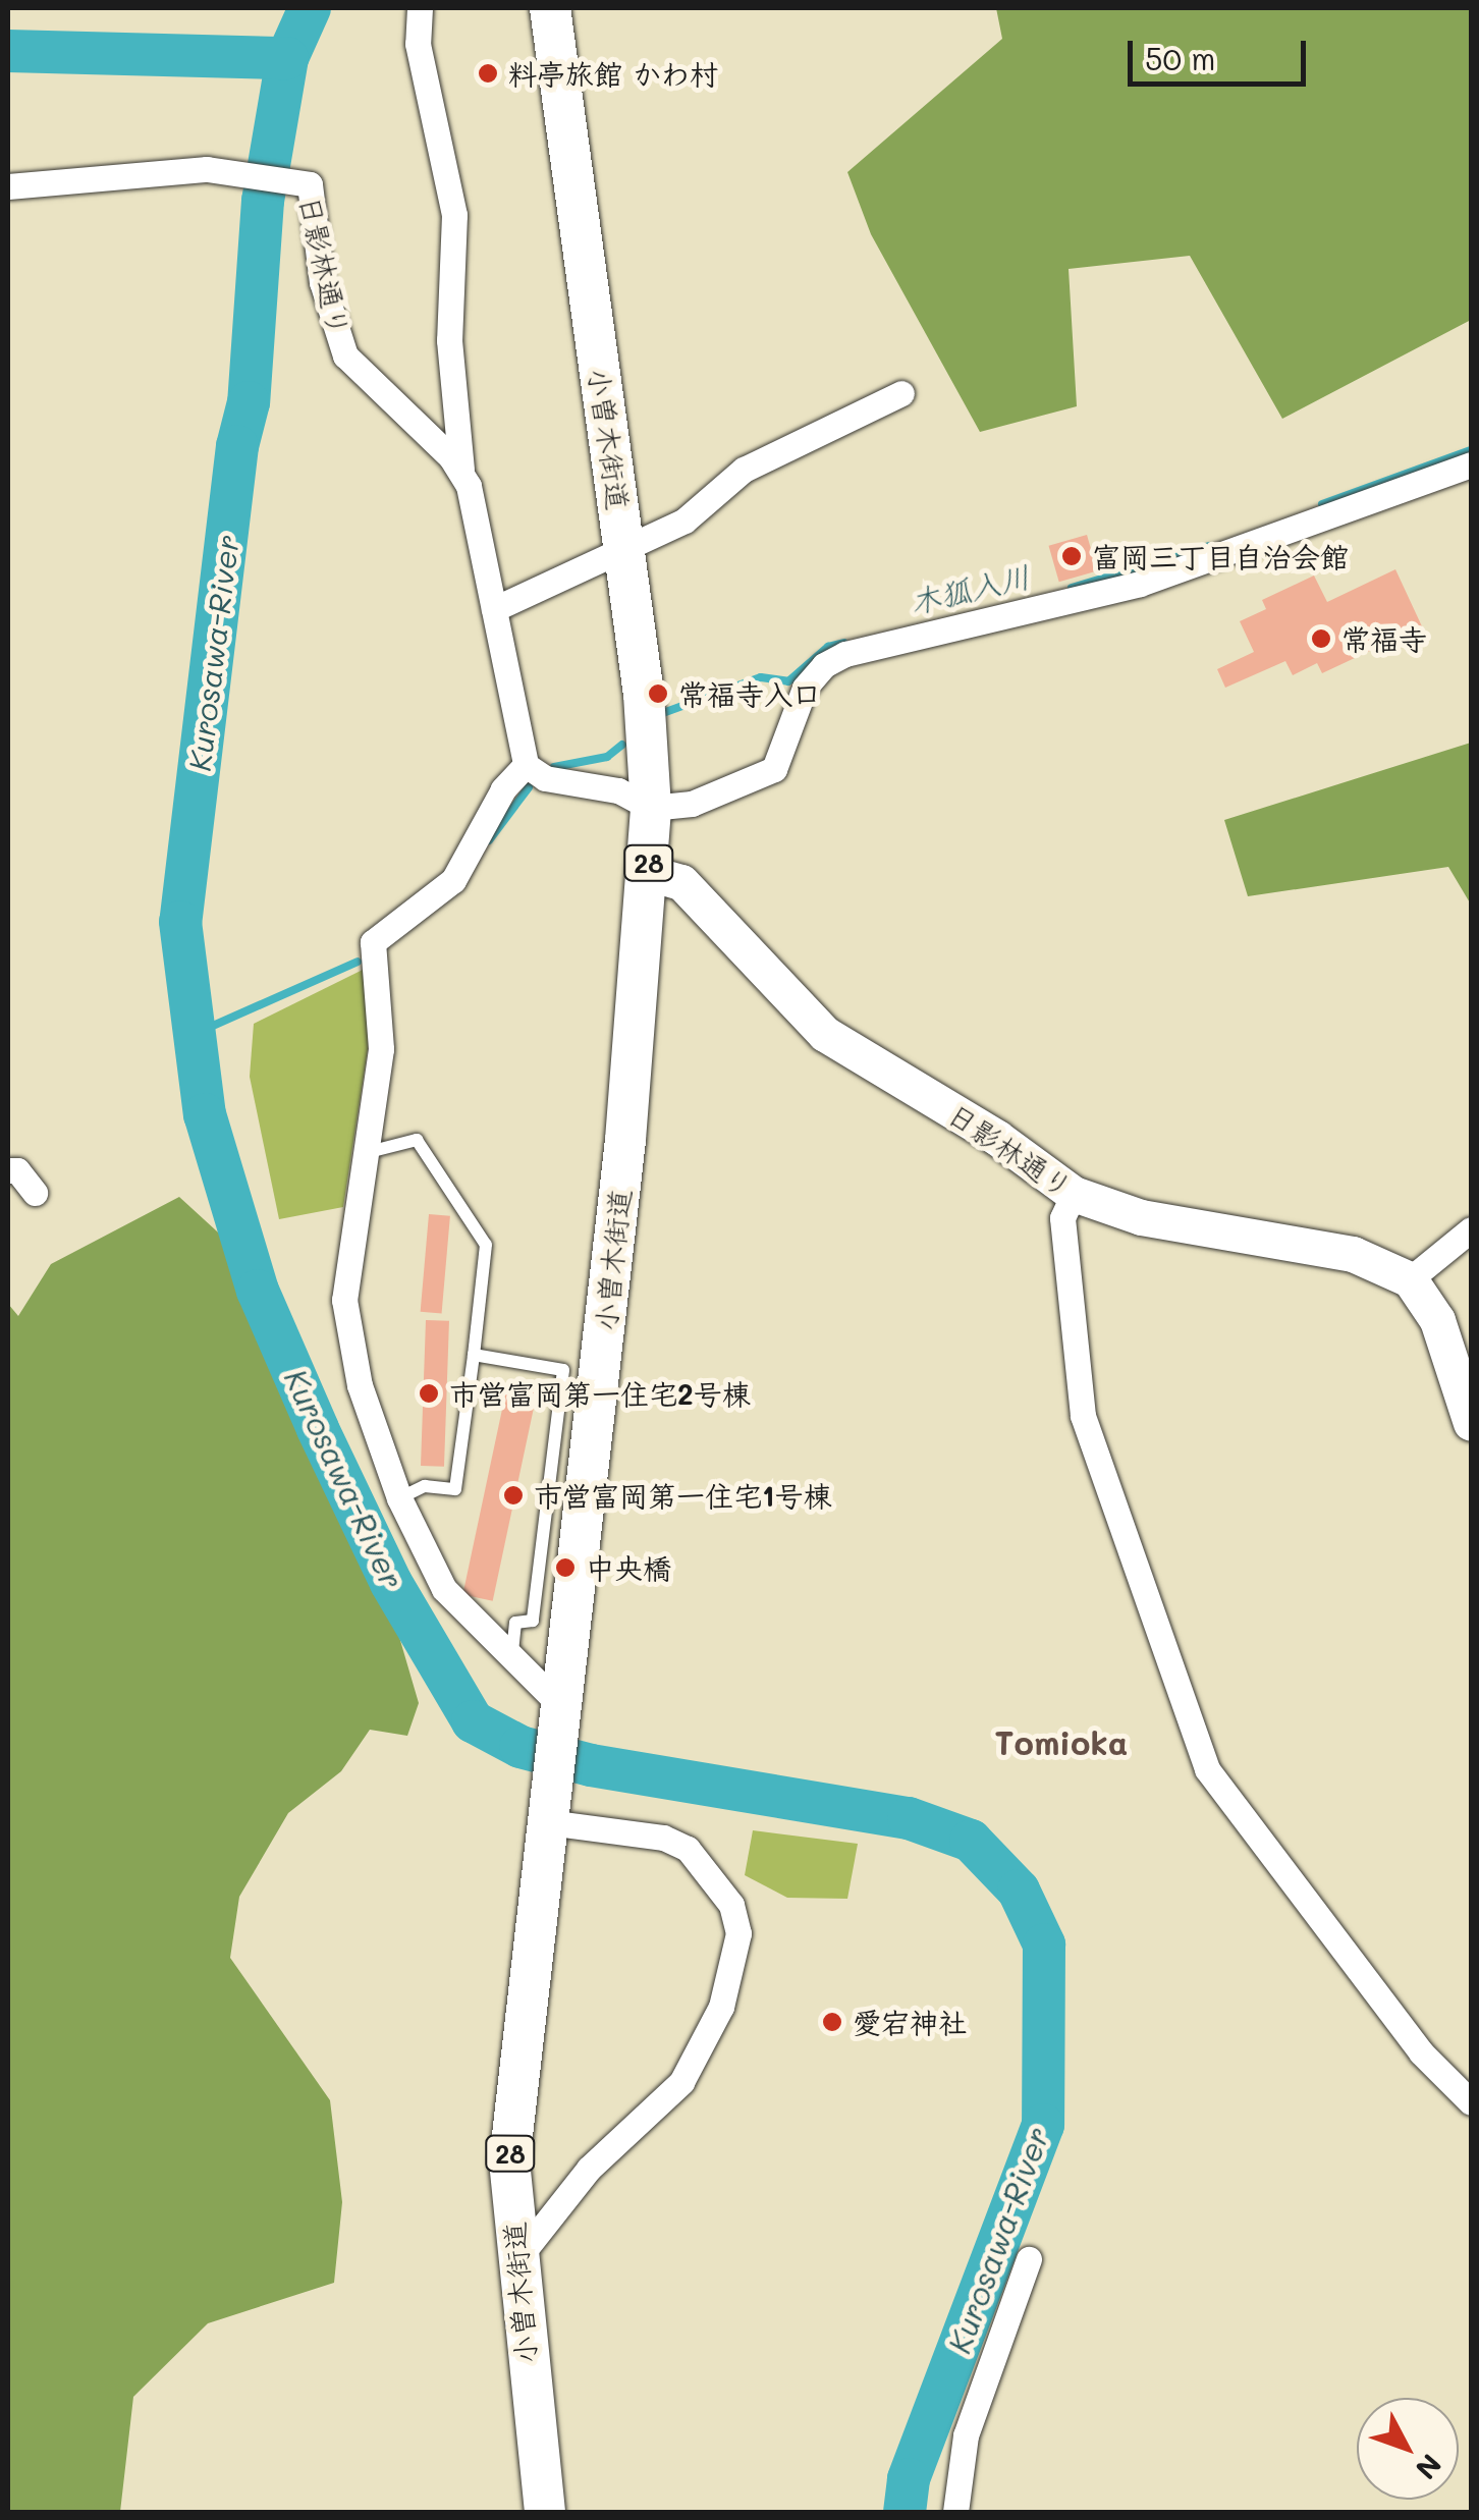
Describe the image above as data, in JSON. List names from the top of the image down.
{
  "streets": {
    "main road": ["小曽木街道", "28"],
    "street": ["日影林通り"]
  },
  "crossings": [
    ["日影林通り", "小曽木街道"]
  ],
  "districts": ["Tomioka"],
  "water": ["木狐入川", "Kurosawa-River"],
  "places": [
    "料亭旅館 かわ村",
    "富岡三丁目自治会館",
    "常福寺",
    "常福寺入口",
    "市営富岡第一住宅2号棟",
    "市営富岡第一住宅1号棟",
    "中央橋",
    "愛宕神社"
  ],
  "scale_bar": "50 m",
  "north": "bottom right"
}
